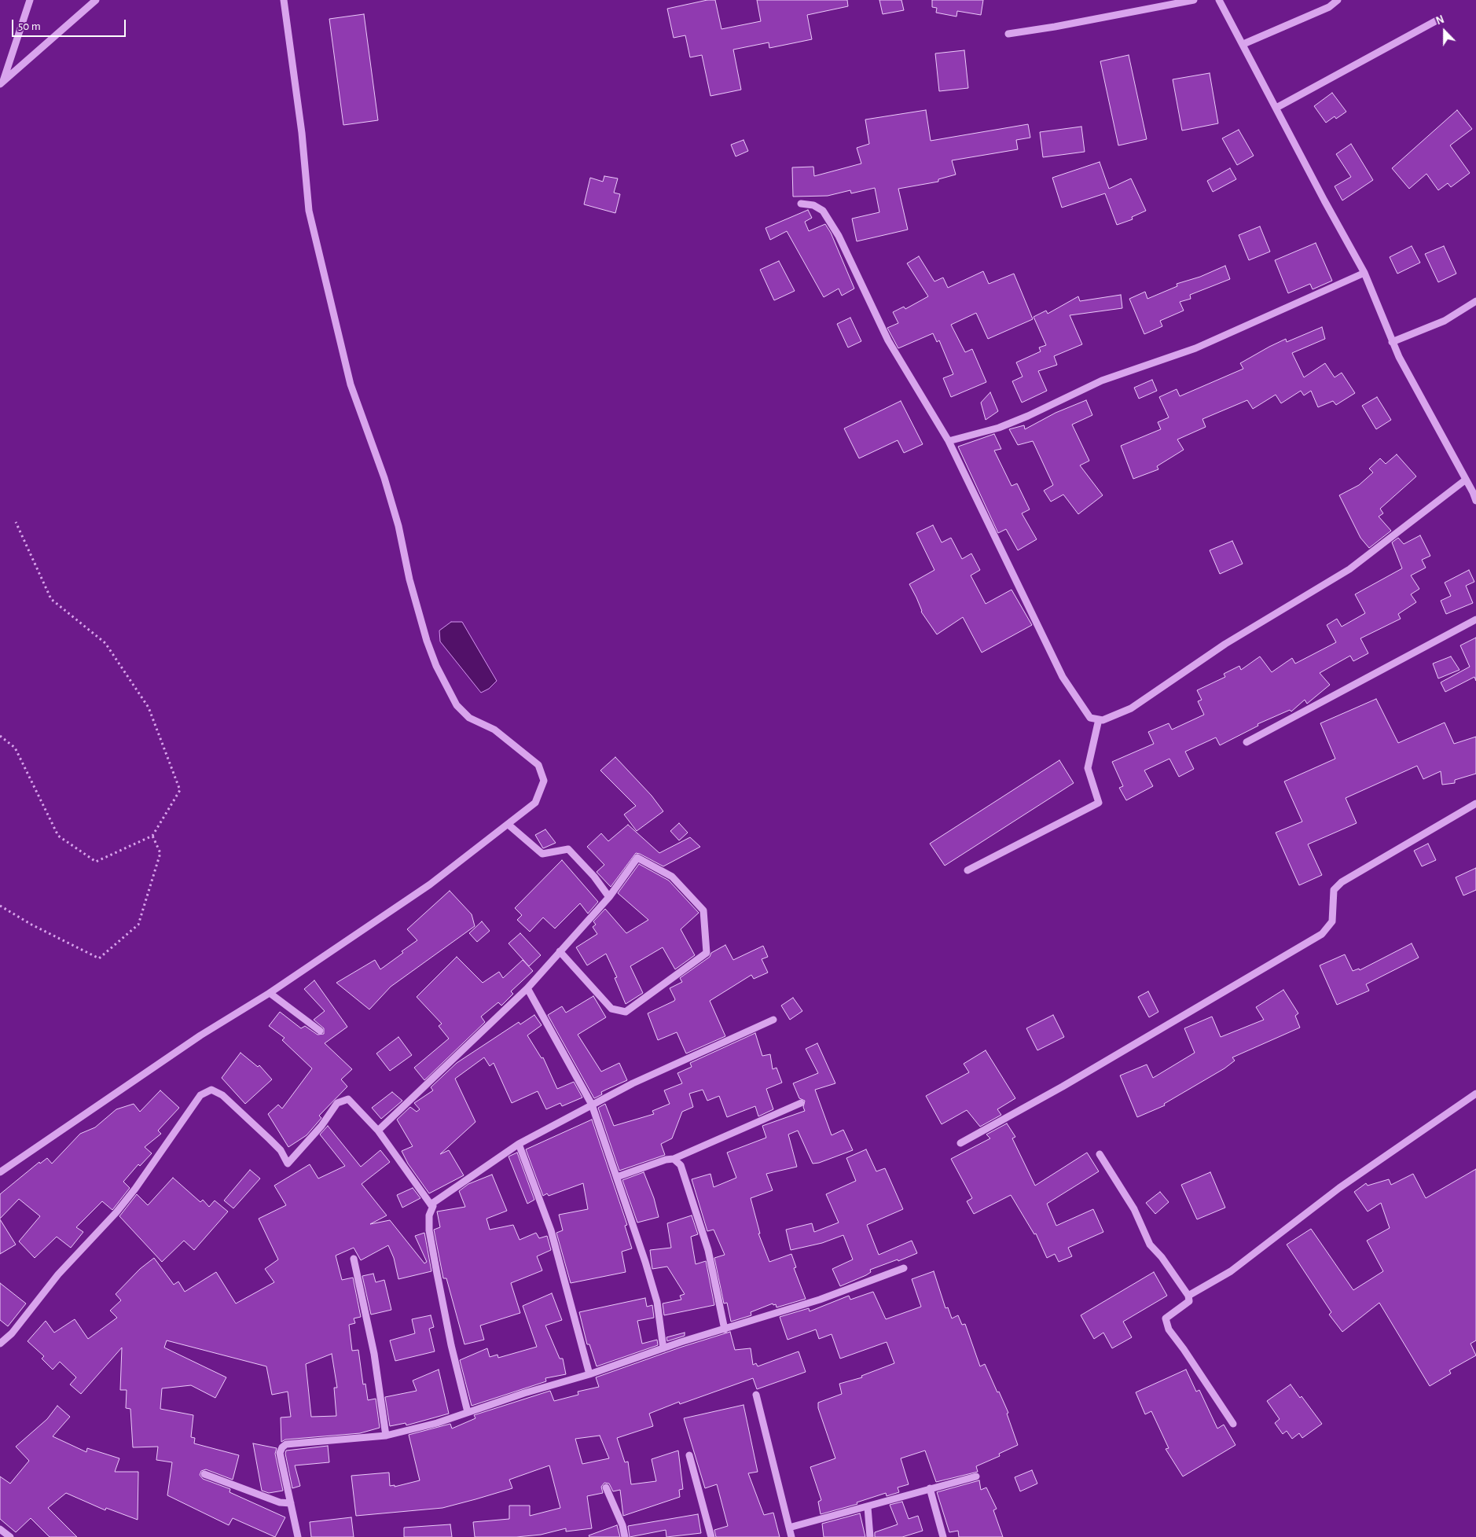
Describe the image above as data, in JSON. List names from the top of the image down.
{
  "scale_bar": "50 m",
  "north": "top"
}
